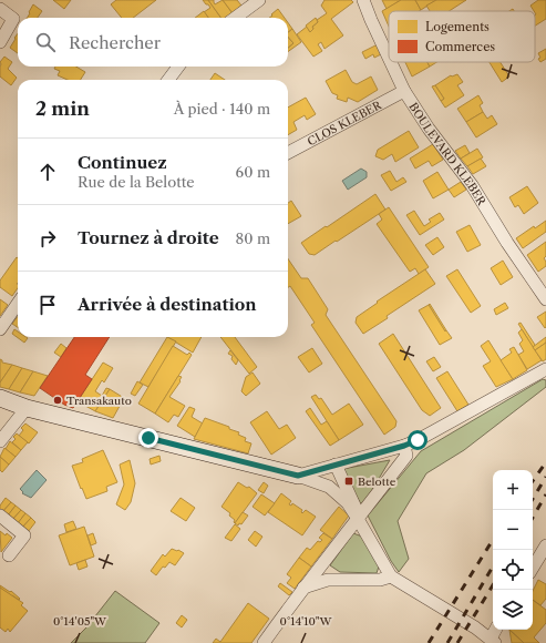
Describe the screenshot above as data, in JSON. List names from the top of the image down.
{
  "streets": {
    "street": ["CLOS KLEBER", "BOULEVARD KLEBER"]
  },
  "crossings": [
    ["CLOS KLEBER", "BOULEVARD KLEBER"]
  ],
  "places": {
    "other": ["Transakauto"],
    "transit": ["Belotte"]
  },
  "legend": ["Logements", "Commerces"],
  "page": {
    "search": "Rechercher",
    "heading": ["2 min", "À pied · 140 m"],
    "list": [
      ["Continuez", "Rue de la Belotte", "60 m"],
      ["Tournez à droite", "80 m"],
      "Arrivée à destination"
    ],
    "map_buttons": ["+", "−"]
  },
  "coordinates": ["0°14'05\"W", "0°14'10\"W"]
}
